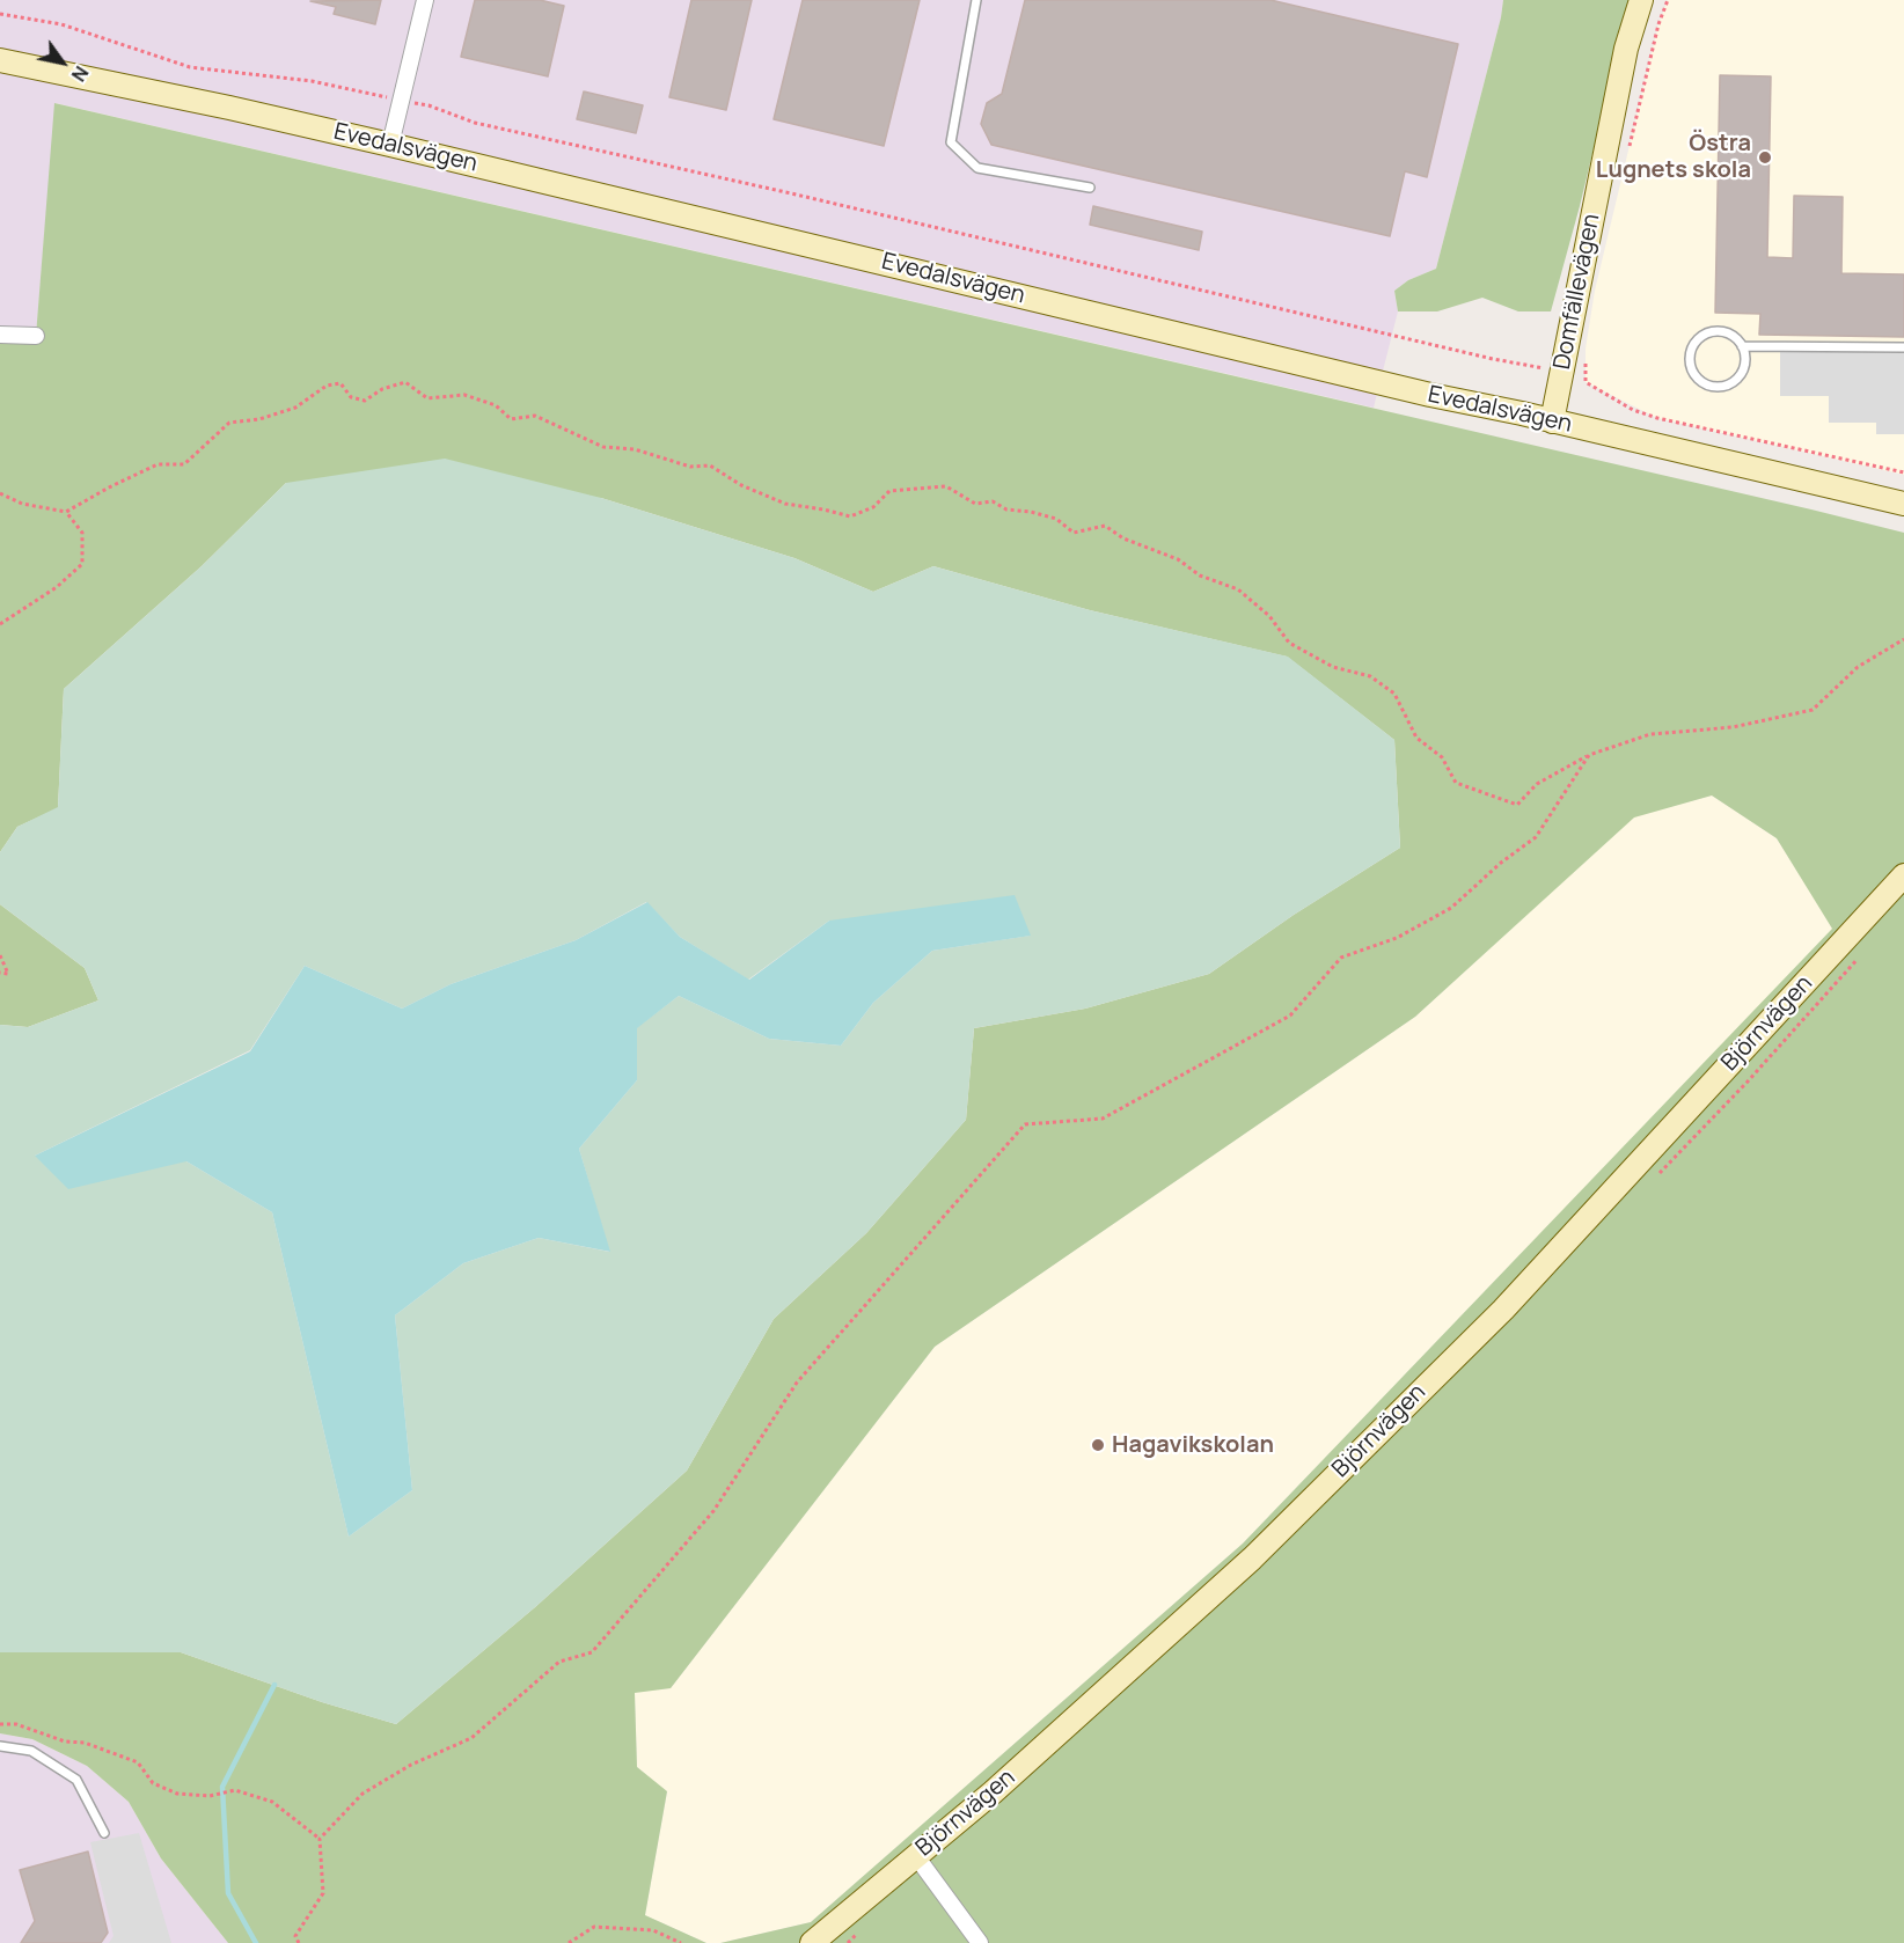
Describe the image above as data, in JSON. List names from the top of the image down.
{
  "streets": {
    "street": ["Evedalsvägen", "Domfällevägen", "Björnvägen"]
  },
  "crossings": [
    ["Evedalsvägen", "Domfällevägen"]
  ],
  "places": ["Östra Lugnets skola", "Hagavikskolan"],
  "north": "bottom right"
}
